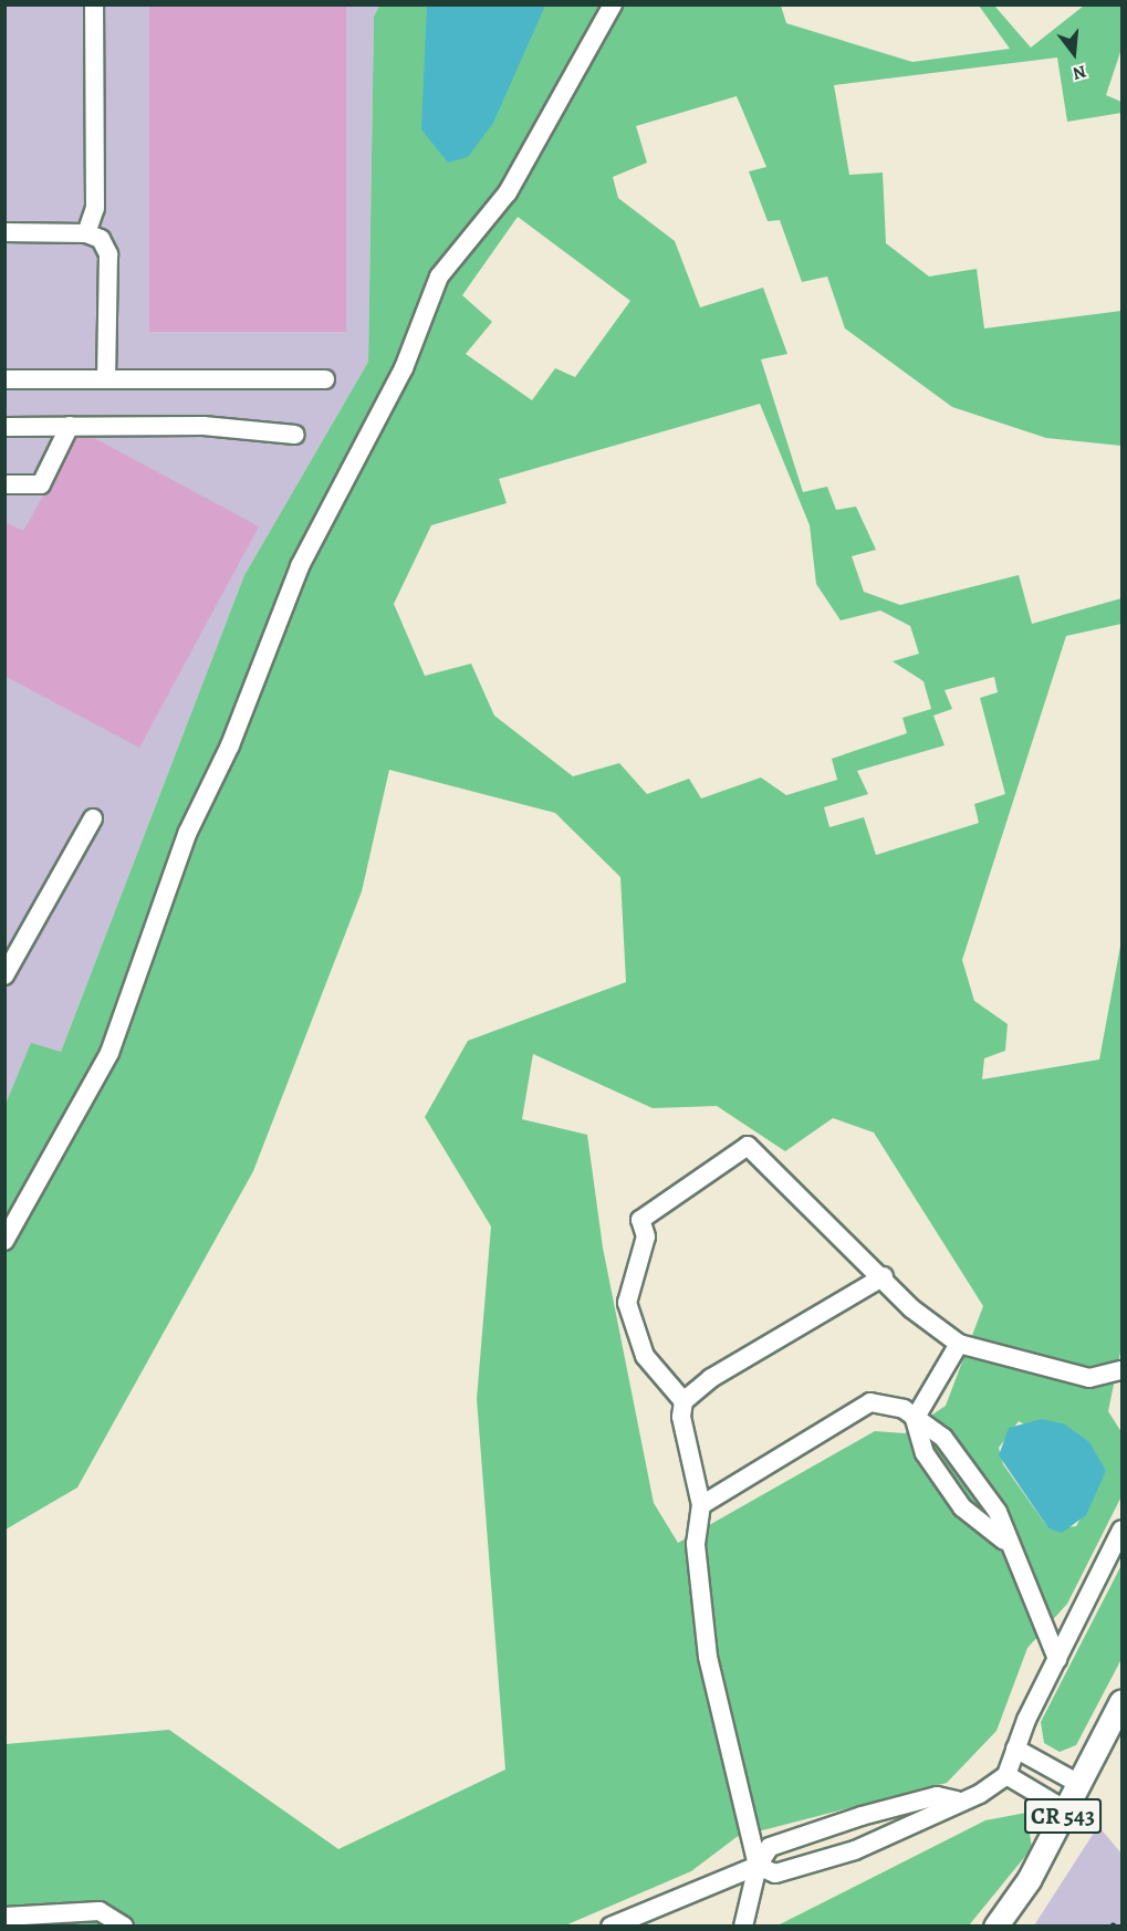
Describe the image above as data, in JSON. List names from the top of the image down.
{
  "streets": {
    "main road": ["CR 543"]
  },
  "north": "bottom"
}
